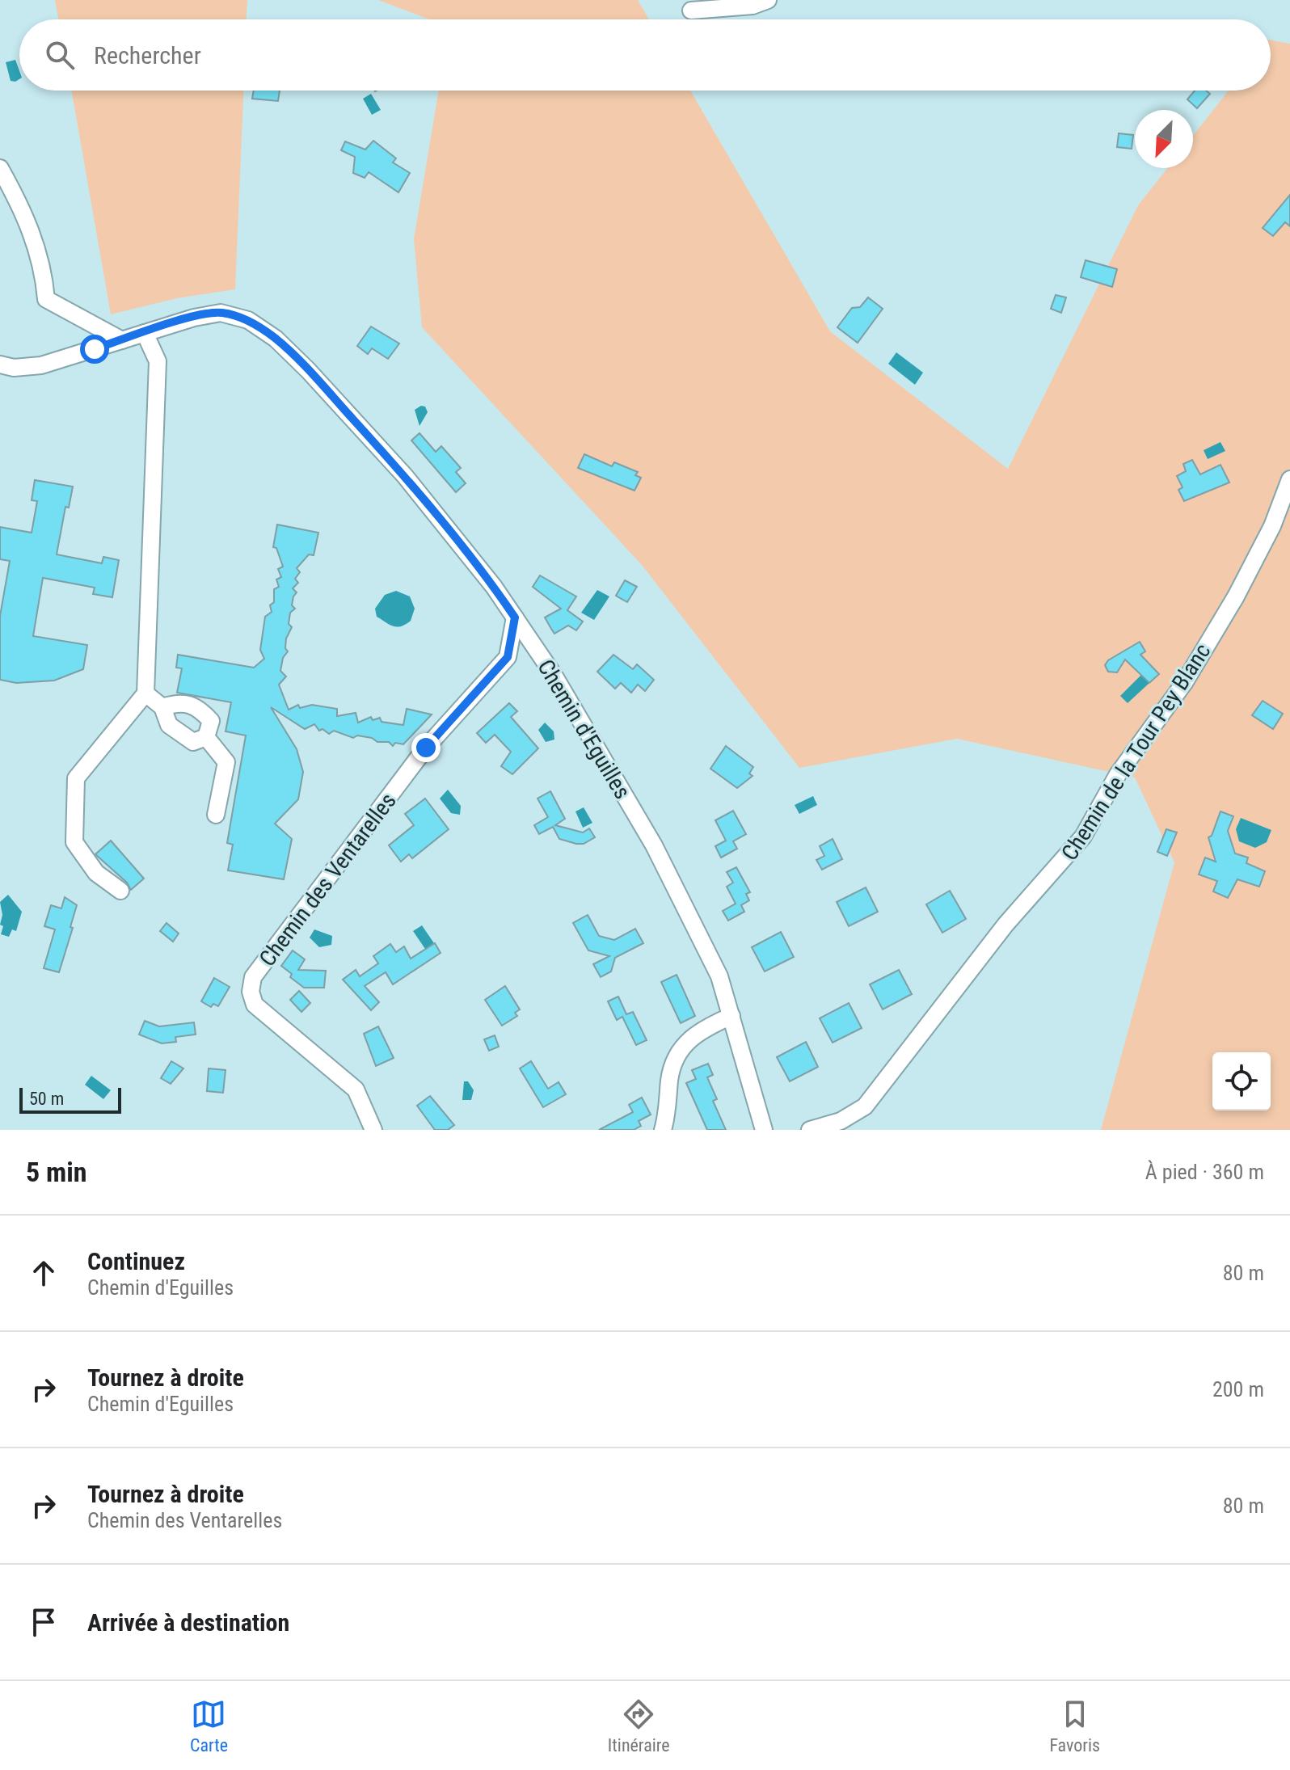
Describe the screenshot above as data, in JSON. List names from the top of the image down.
{
  "streets": {
    "street": ["Chemin d'Eguilles", "Chemin de la Tour Pey Blanc", "Chemin des Ventarelles"]
  },
  "crossings": [
    ["Chemin d'Eguilles", "Chemin des Ventarelles"]
  ],
  "scale_bar": "50 m",
  "north": "bottom left",
  "page": {
    "search": "Rechercher",
    "scale": "50 m",
    "heading": ["5 min", "À pied · 360 m"],
    "list": [
      ["Continuez", "Chemin d'Eguilles", "80 m"],
      ["Tournez à droite", "Chemin d'Eguilles", "200 m"],
      ["Tournez à droite", "Chemin des Ventarelles", "80 m"],
      "Arrivée à destination"
    ],
    "nav": ["Carte", "Itinéraire", "Favoris"]
  }
}
